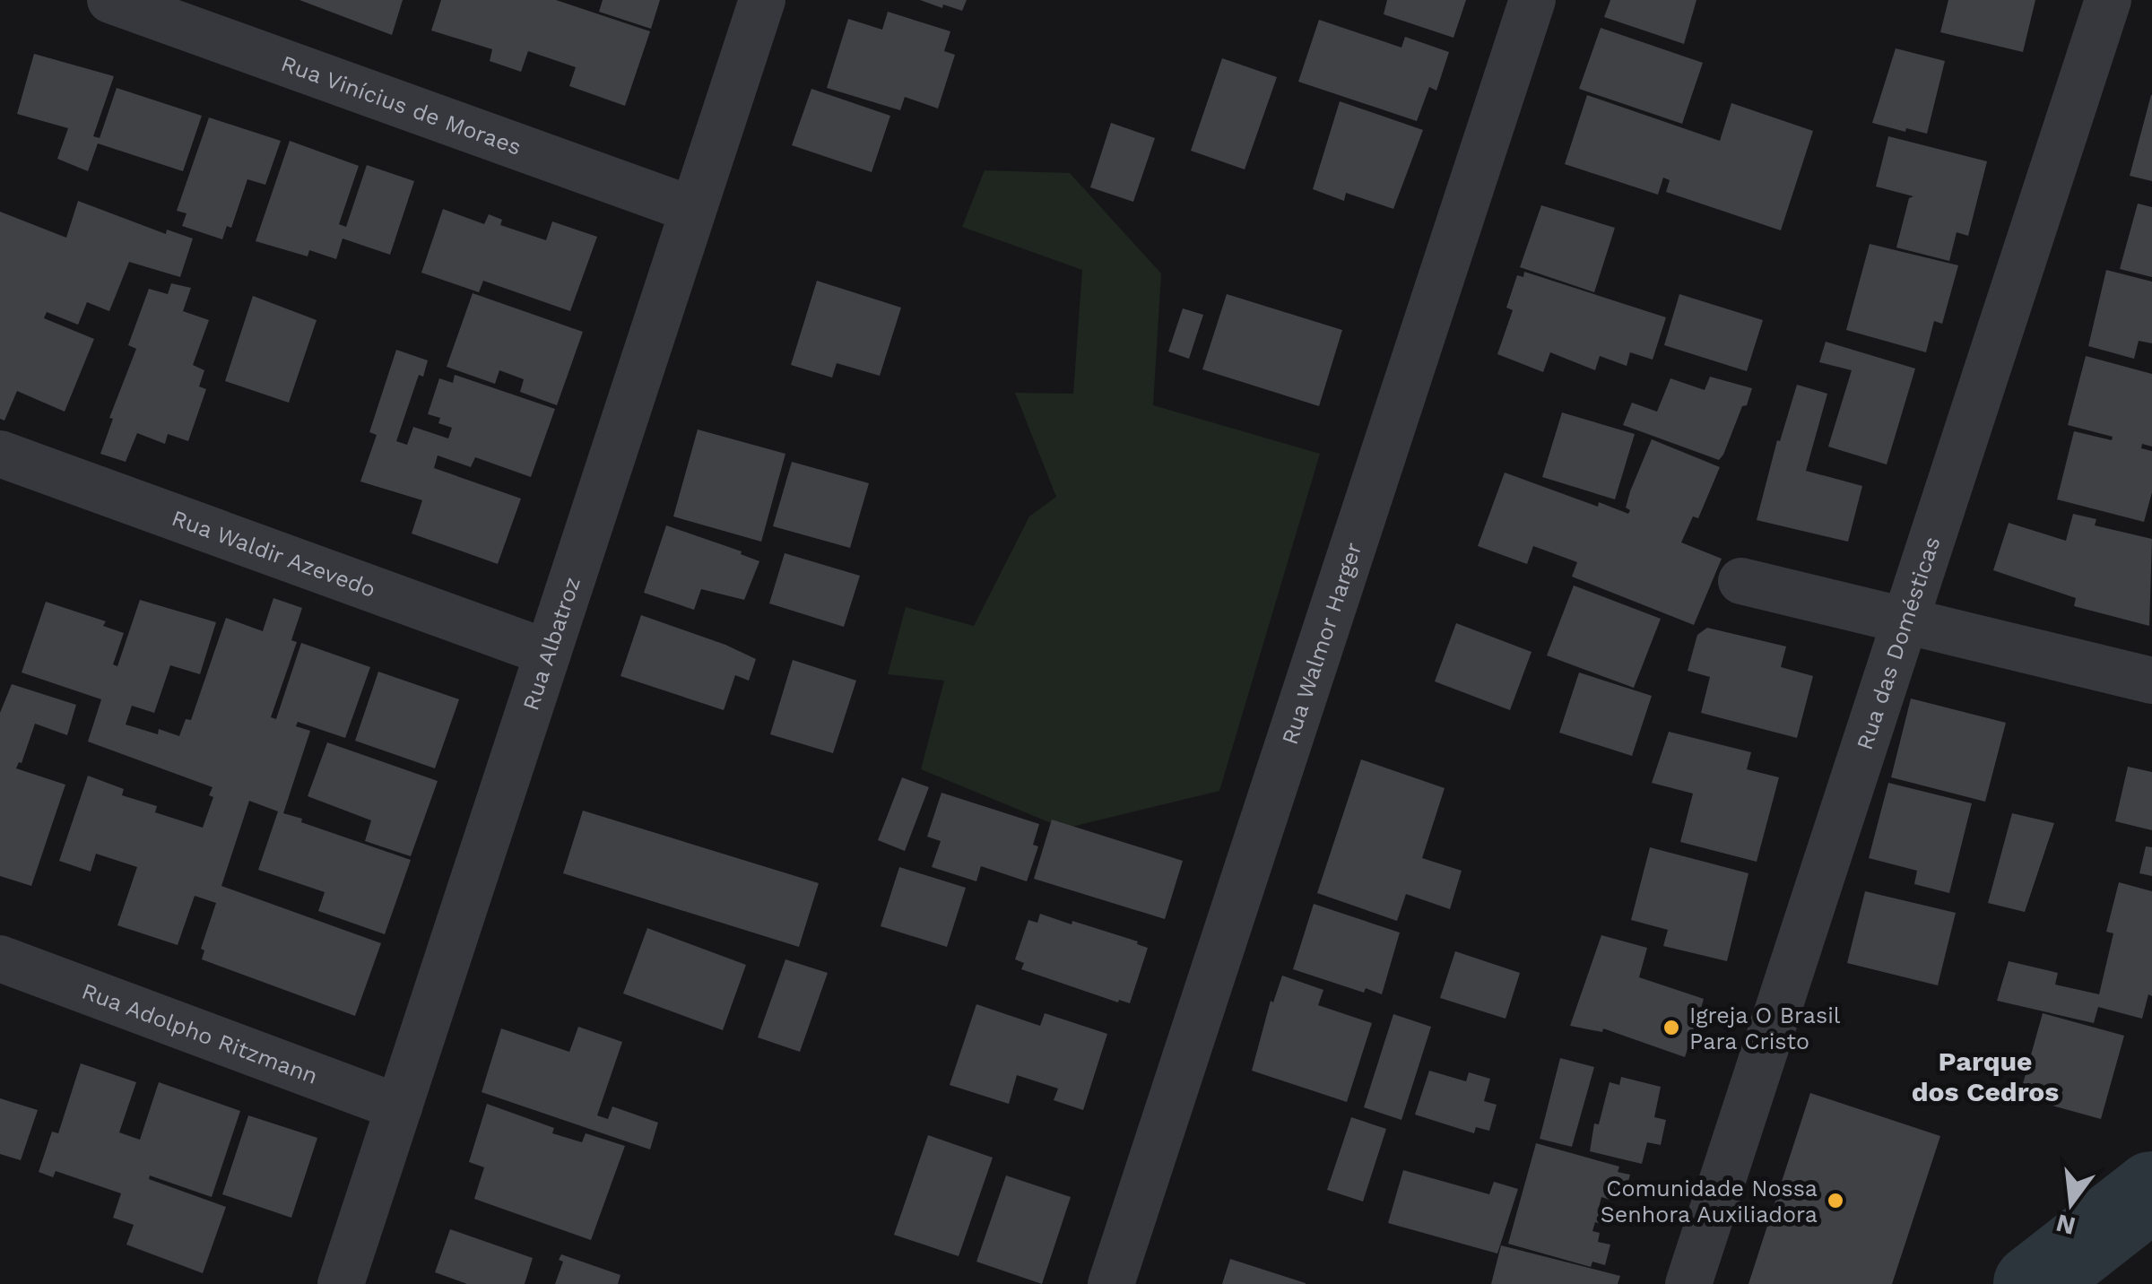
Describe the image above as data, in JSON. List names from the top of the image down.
{
  "streets": {
    "street": [
      "Rua Vinícius de Moraes",
      "Rua Waldir Azevedo",
      "Rua Albatroz",
      "Rua Walmor Harger",
      "Rua das Domésticas",
      "Rua Adolpho Ritzmann"
    ]
  },
  "crossings": [
    ["Rua Vinícius de Moraes", "Rua Albatroz"],
    ["Rua Waldir Azevedo", "Rua Albatroz"],
    ["Rua Albatroz", "Rua Adolpho Ritzmann"]
  ],
  "districts": ["Parque dos Cedros"],
  "places": ["Igreja O Brasil Para Cristo", "Comunidade Nossa Senhora Auxiliadora"],
  "north": "bottom"
}
